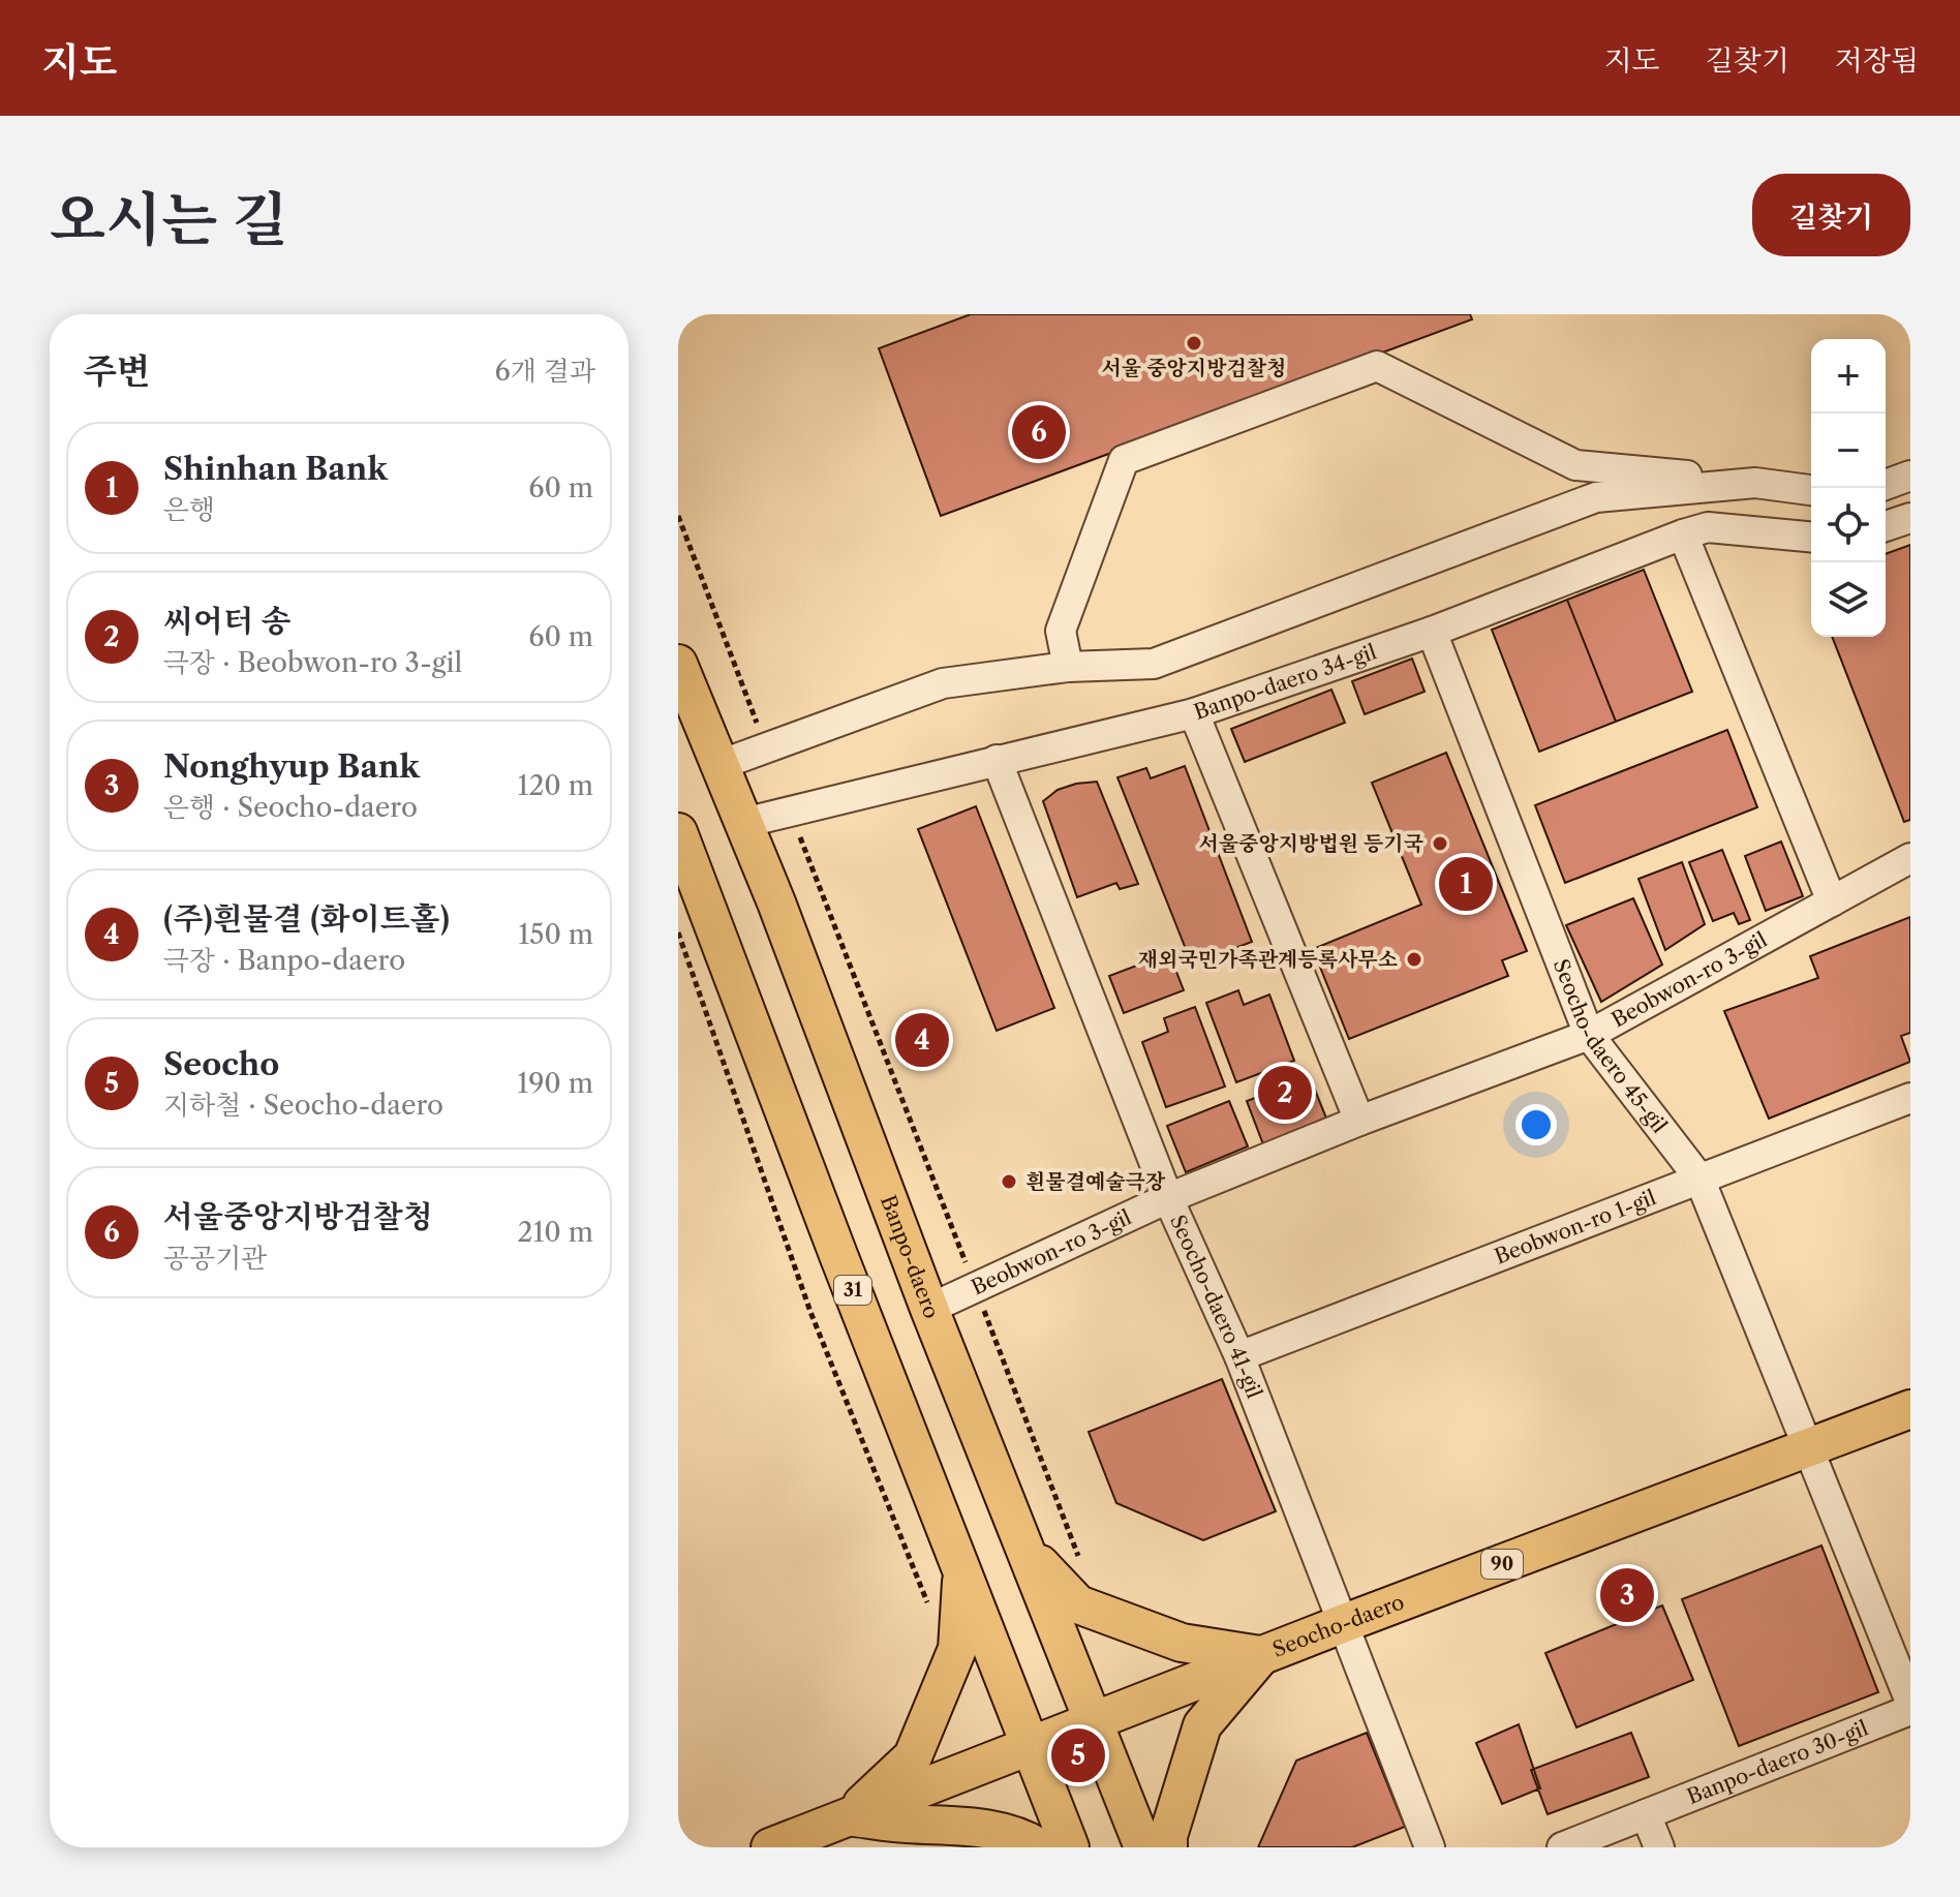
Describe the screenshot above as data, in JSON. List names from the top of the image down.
{
  "streets": {
    "main road": [
      "Banpo-daero",
      "31",
      "90",
      "Seocho-daero"
    ],
    "street": [
      "Banpo-daero 34-gil",
      "Beobwon-ro 3-gil",
      "Seocho-daero 45-gil",
      "Beobwon-ro 1-gil",
      "Seocho-daero 41-gil",
      "Banpo-daero 30-gil"
    ]
  },
  "crossings": [
    ["Banpo-daero 34-gil", "Seocho-daero 45-gil"],
    ["Banpo-daero 34-gil", "Banpo-daero"],
    ["Banpo-daero 34-gil", "Seocho-daero 41-gil"],
    ["Beobwon-ro 3-gil", "Seocho-daero 45-gil"],
    ["Beobwon-ro 3-gil", "Banpo-daero"],
    ["Beobwon-ro 3-gil", "Seocho-daero 41-gil"],
    ["Seocho-daero 45-gil", "Beobwon-ro 1-gil"],
    ["Seocho-daero 45-gil", "Seocho-daero"],
    ["Beobwon-ro 1-gil", "Seocho-daero 41-gil"],
    ["Banpo-daero", "Seocho-daero"],
    ["31", "Seocho-daero"],
    ["Seocho-daero 41-gil", "Seocho-daero"]
  ],
  "places": [
    "서울 중앙지방검찰청",
    "서울중앙지방법원 등기국",
    "재외국민가족관계등록사무소",
    "흰물결예술극장"
  ],
  "page": {
    "header": "지도",
    "nav": ["지도", "길찾기", "저장됨"],
    "title": "오시는 길",
    "buttons": "길찾기",
    "heading": ["주변", "6개 결과"],
    "map_buttons": ["+", "−"],
    "pins": [
      "6",
      "1",
      "4",
      "2",
      "3",
      "5"
    ],
    "list": [
      {
        "mark": "1",
        "name": "Shinhan Bank",
        "note": "은행",
        "value": "60 m"
      },
      {
        "mark": "2",
        "name": "씨어터 송",
        "note": "극장 · Beobwon-ro 3-gil",
        "value": "60 m"
      },
      {
        "mark": "3",
        "name": "Nonghyup Bank",
        "note": "은행 · Seocho-daero",
        "value": "120 m"
      },
      {
        "mark": "4",
        "name": "(주)흰물결 (화이트홀)",
        "note": "극장 · Banpo-daero",
        "value": "150 m"
      },
      {
        "mark": "5",
        "name": "Seocho",
        "note": "지하철 · Seocho-daero",
        "value": "190 m"
      },
      {
        "mark": "6",
        "name": "서울중앙지방검찰청",
        "note": "공공기관",
        "value": "210 m"
      }
    ]
  }
}
